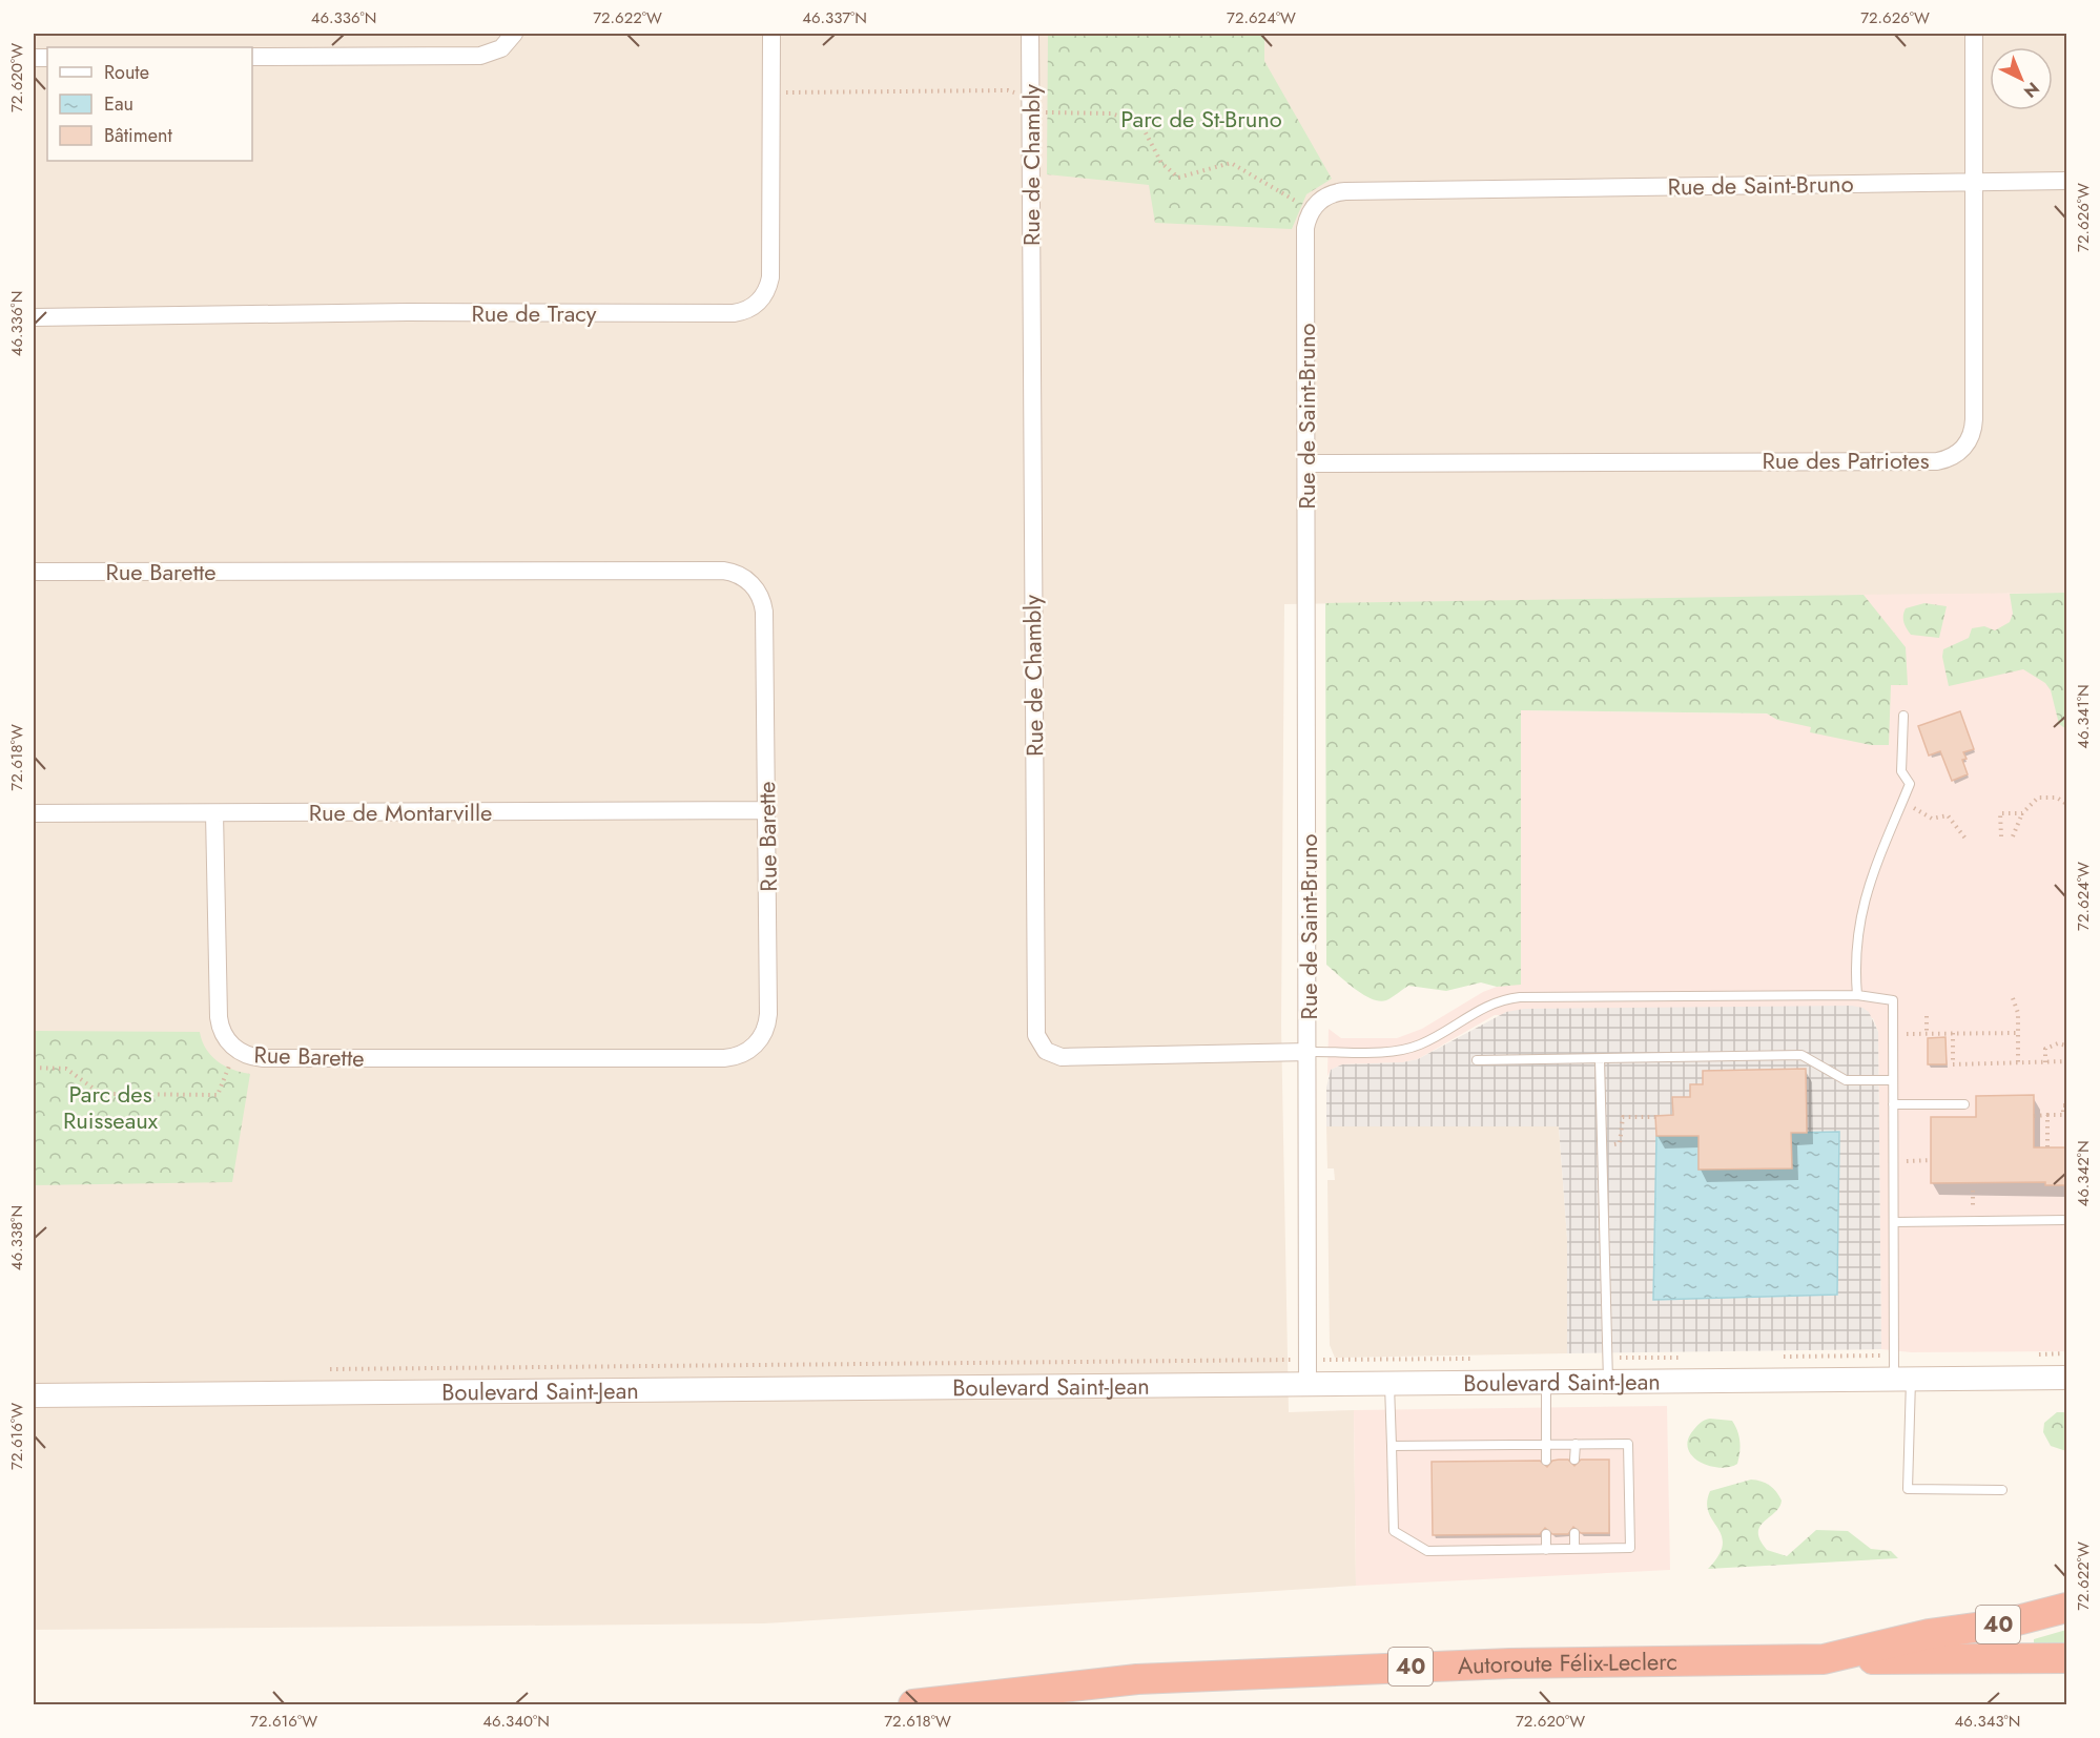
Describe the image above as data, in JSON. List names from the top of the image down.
{
  "streets": {
    "highway": ["40", "Autoroute Félix-Leclerc"],
    "street": [
      "Rue de Chambly",
      "Rue de Saint-Bruno",
      "Rue de Tracy",
      "Rue des Patriotes",
      "Rue Barette",
      "Rue de Montarville",
      "Boulevard Saint-Jean"
    ]
  },
  "crossings": [
    ["Rue de Chambly", "Rue de Saint-Bruno"],
    ["Rue de Saint-Bruno", "Rue des Patriotes"],
    ["Rue de Saint-Bruno", "Boulevard Saint-Jean"],
    ["Rue Barette", "Rue de Montarville"]
  ],
  "parks": ["Parc de St-Bruno", "Parc des Ruisseaux"],
  "legend": ["Route", "Eau", "Bâtiment"],
  "north": "bottom right",
  "coordinates": [
    "46.336°N",
    "72.622°W",
    "46.337°N",
    "72.624°W",
    "72.626°W",
    "72.620°W",
    "46.341°N",
    "72.618°W",
    "46.342°N",
    "46.338°N",
    "72.616°W",
    "46.340°N",
    "46.343°N"
  ]
}
